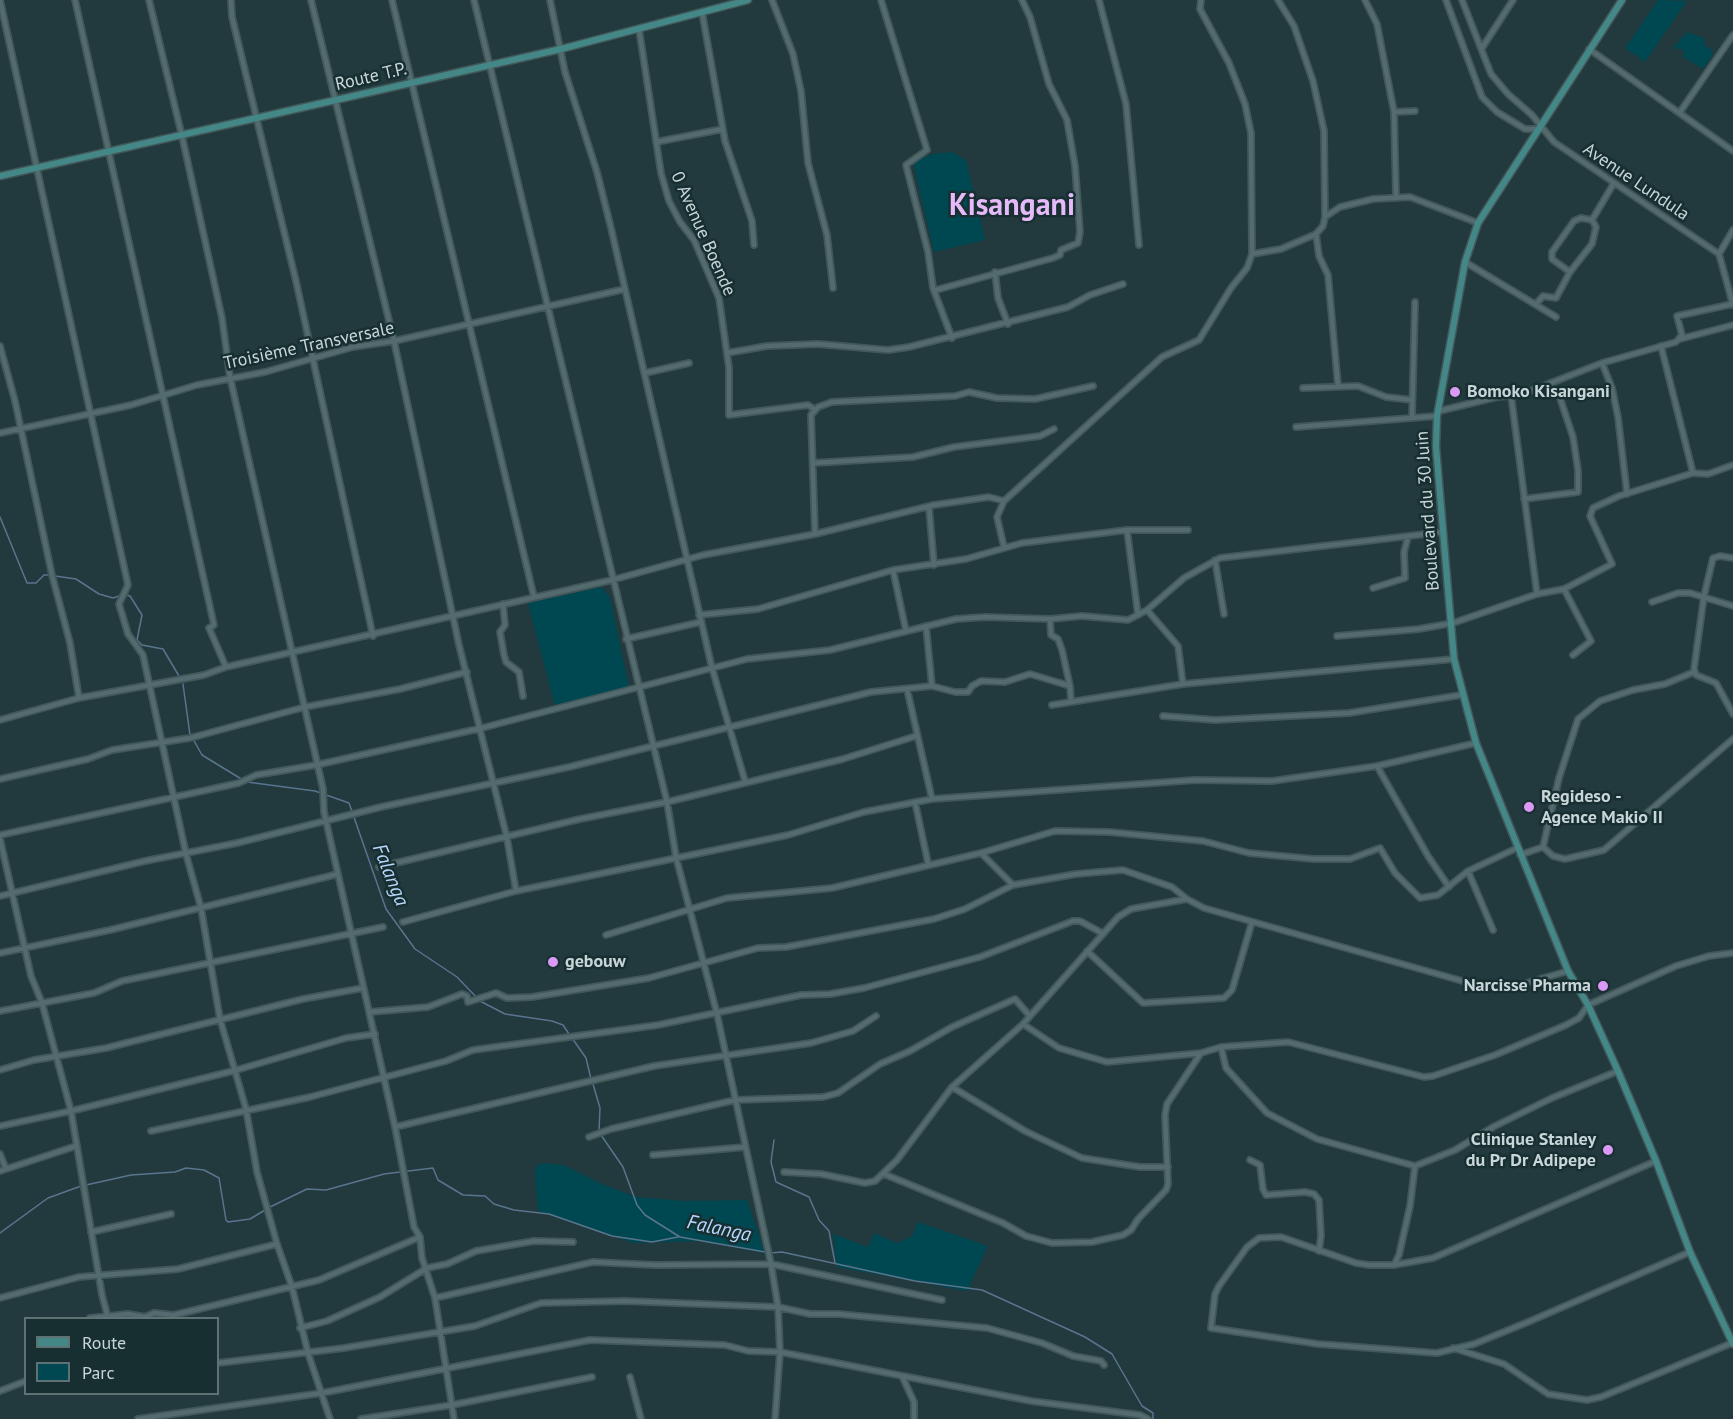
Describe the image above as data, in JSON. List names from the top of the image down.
{
  "streets": {
    "street": [
      "Route T.P.",
      "Avenue Lundula",
      "0 Avenue Boende",
      "Troisième Transversale",
      "Boulevard du 30 Juin"
    ]
  },
  "crossings": [
    ["Route T.P.", "0 Avenue Boende"],
    ["Avenue Lundula", "Boulevard du 30 Juin"]
  ],
  "districts": ["Kisangani"],
  "water": ["Falanga"],
  "places": [
    "Bomoko Kisangani",
    "Regideso - Agence Makio II",
    "gebouw",
    "Narcisse Pharma",
    "Clinique Stanley du Pr Dr Adipepe"
  ],
  "legend": ["Route", "Parc"]
}
